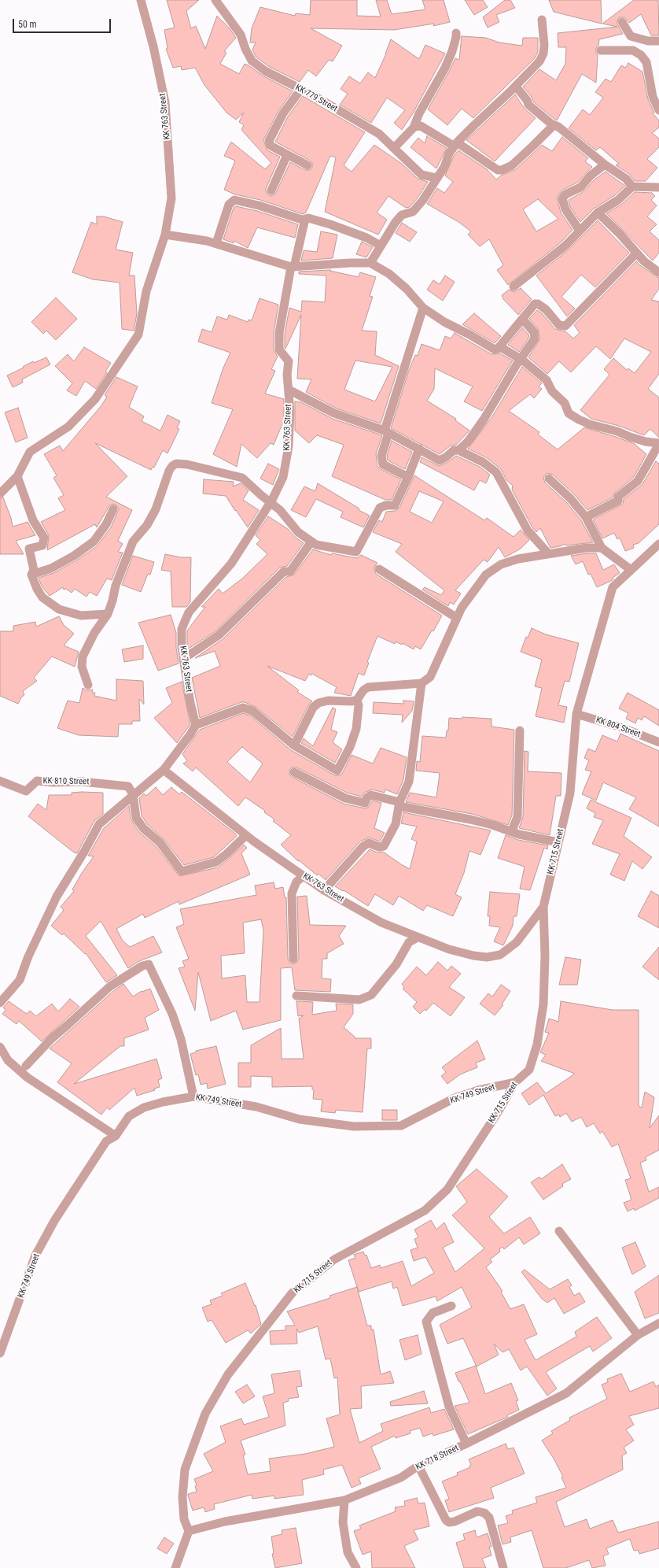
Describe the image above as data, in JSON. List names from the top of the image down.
{
  "streets": {
    "street": [
      "KK 779 Street",
      "KK 763 Street",
      "KK 804 Street",
      "KK 810 Street",
      "KK 715 Street",
      "KK 749 Street",
      "KK 718 Street"
    ]
  },
  "crossings": [
    ["KK 763 Street", "KK 715 Street"],
    ["KK 804 Street", "KK 715 Street"],
    ["KK 715 Street", "KK 749 Street"],
    ["KK 715 Street", "KK 718 Street"]
  ],
  "scale_bar": "50 m"
}
